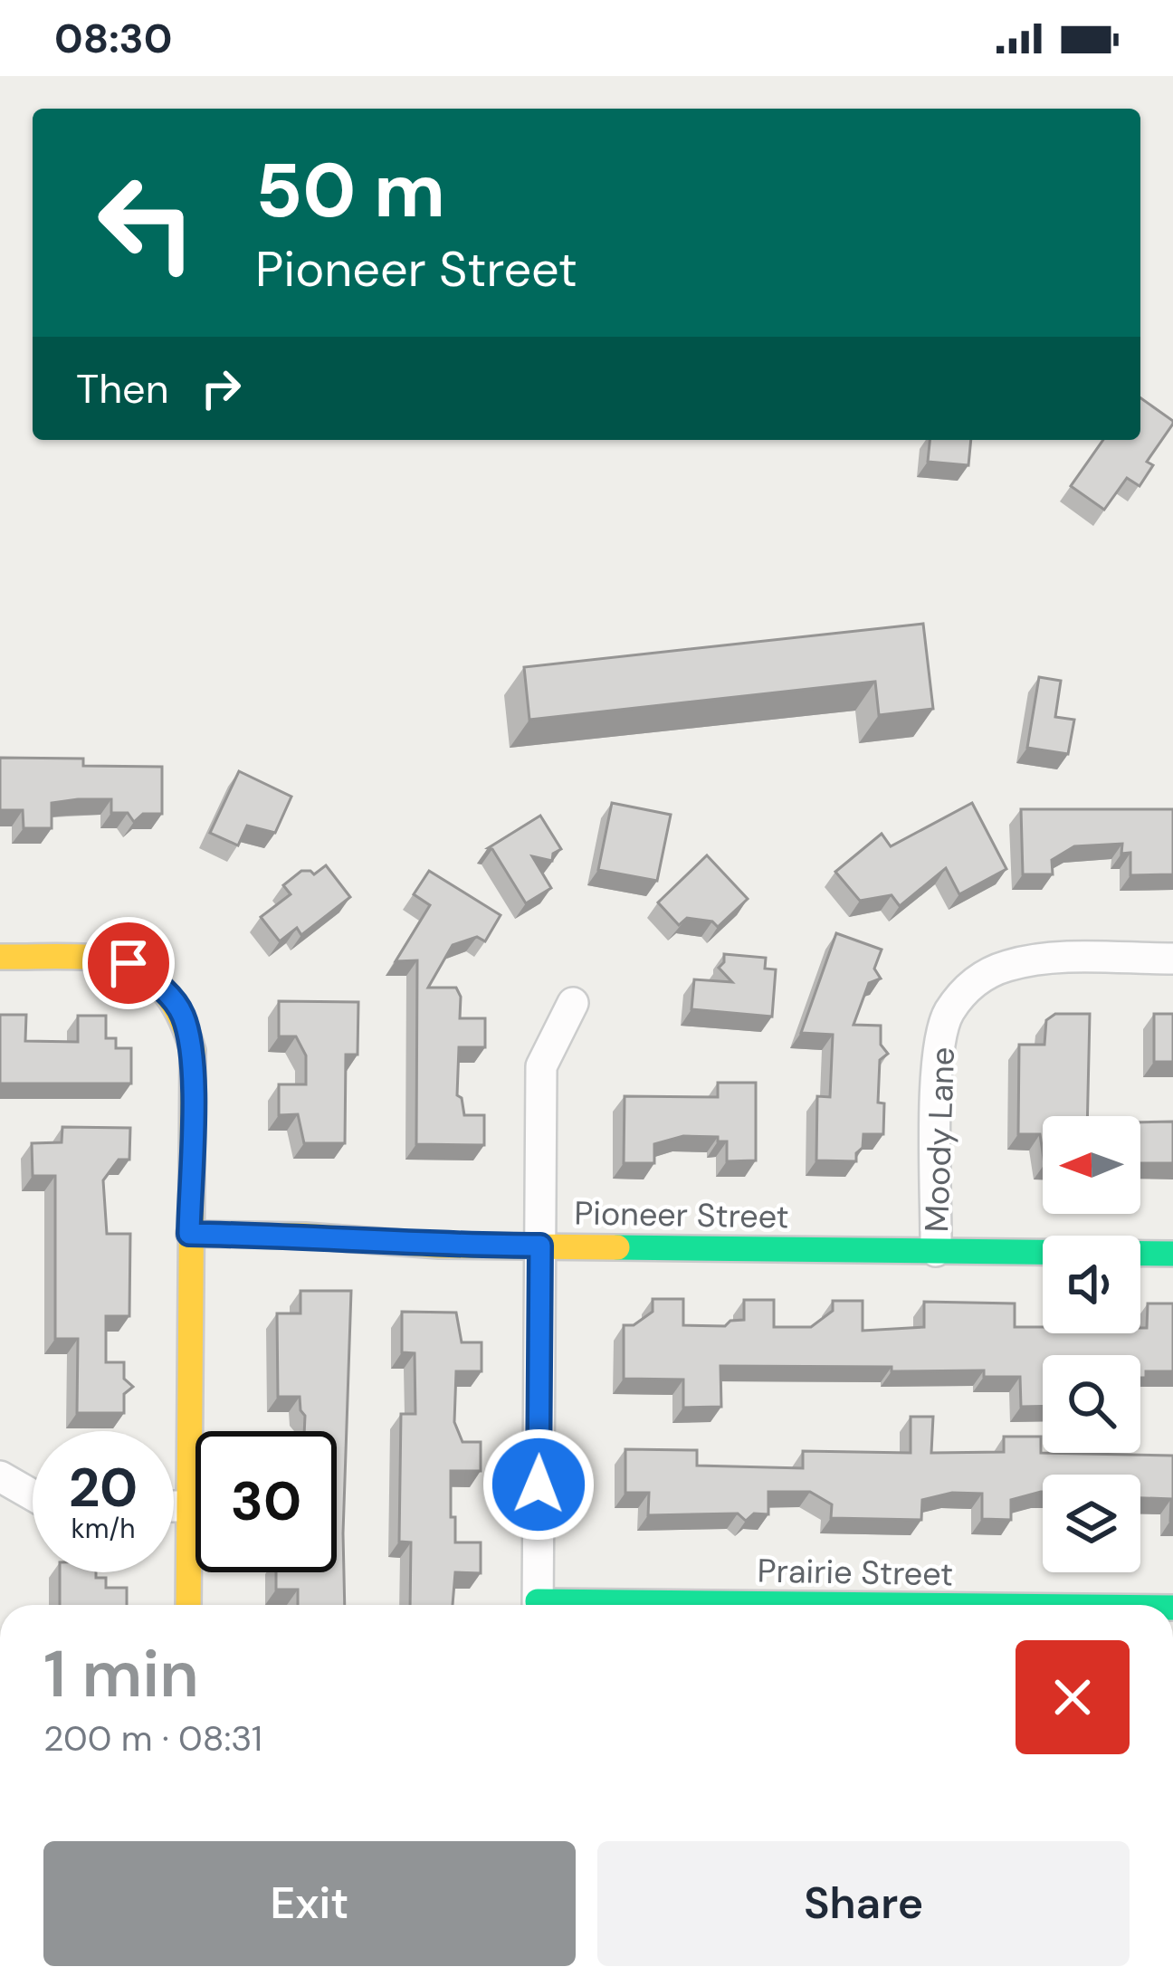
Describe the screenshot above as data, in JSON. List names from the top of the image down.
{
  "streets": {
    "street": ["Moody Lane", "Pioneer Street"]
  },
  "crossings": [
    ["Moody Lane", "Pioneer Street"]
  ],
  "north": "left",
  "page": {
    "status": "08:30",
    "turn": ["50 m", "Pioneer Street"],
    "then": "Then",
    "speed": "20 km/h",
    "limit": "30",
    "heading": ["1 min", "200 m · 08:31"],
    "buttons": ["Exit", "Share"]
  }
}
